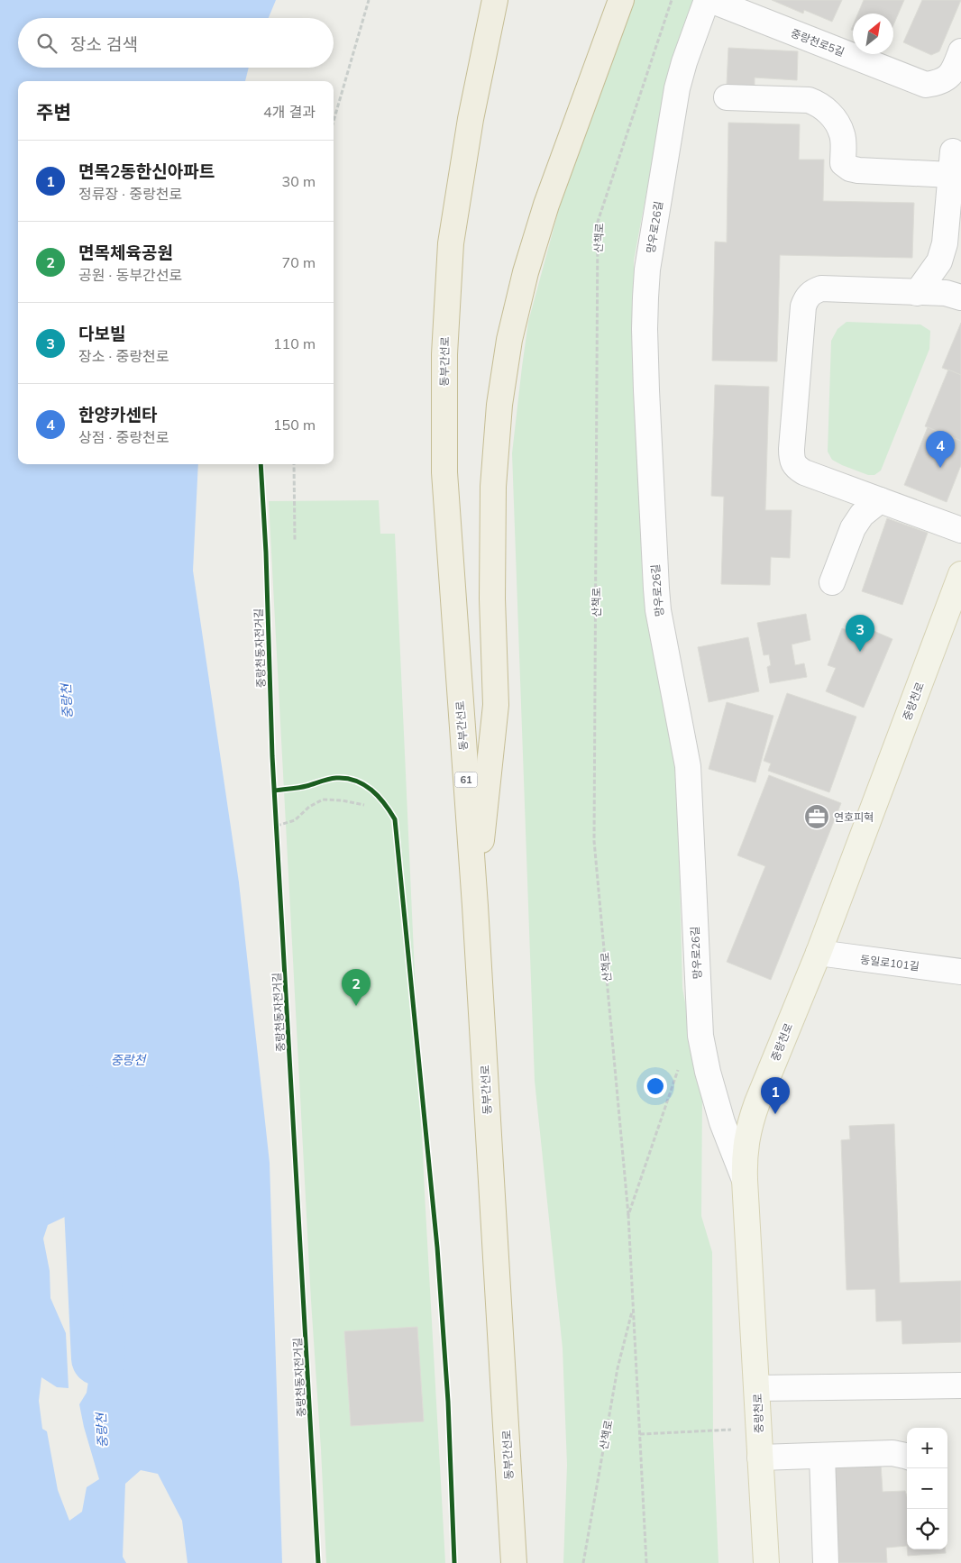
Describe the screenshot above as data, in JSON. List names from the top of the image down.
{
  "streets": {
    "highway": ["동부간선로", "61"],
    "main road": ["중랑천로"],
    "street": ["중랑천로5길", "망우로26길", "동일로101길"],
    "path": ["산책로"],
    "cycle path": ["중랑천동자전거길"]
  },
  "crossings": [
    ["망우로26길", "산책로"],
    ["망우로26길", "중랑천로"],
    ["중랑천로", "동일로101길"]
  ],
  "water": ["중랑천"],
  "places": {
    "office": ["연호피혁"]
  },
  "north": "top right",
  "page": {
    "search": "장소 검색",
    "heading": ["주변", "4개 결과"],
    "list": [
      {
        "mark": "1",
        "name": "면목2동한신아파트",
        "note": "정류장 · 중랑천로",
        "value": "30 m"
      },
      {
        "mark": "2",
        "name": "면목체육공원",
        "note": "공원 · 동부간선로",
        "value": "70 m"
      },
      {
        "mark": "3",
        "name": "다보빌",
        "note": "장소 · 중랑천로",
        "value": "110 m"
      },
      {
        "mark": "4",
        "name": "한양카센타",
        "note": "상점 · 중랑천로",
        "value": "150 m"
      }
    ],
    "pins": [
      "4",
      "3",
      "2",
      "1"
    ],
    "map_buttons": ["+", "−"]
  }
}
